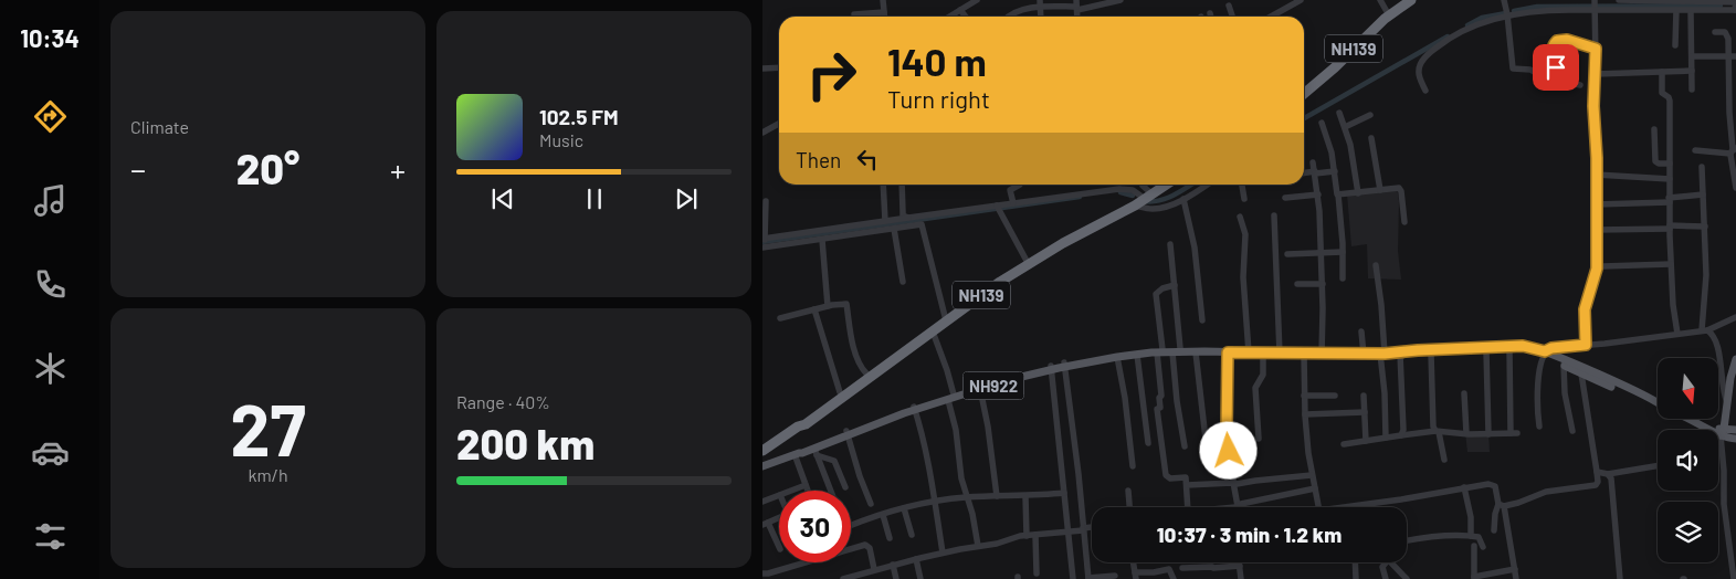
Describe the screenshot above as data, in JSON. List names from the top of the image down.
{
  "streets": {
    "highway": ["NH139"],
    "main road": ["NH922"]
  },
  "north": "bottom",
  "page": {
    "tabs": "10:34",
    "tile": [
      "Climate",
      ["27", "km/h"],
      ["Range · 40%", "200 km"]
    ],
    "turn": ["140 m", "Turn right"],
    "song": ["102.5 FM", "Music"],
    "then": "Then",
    "heat": ["−", "20°", "+"],
    "limit": "30",
    "trip": "10:37 · 3 min · 1.2 km"
  }
}
